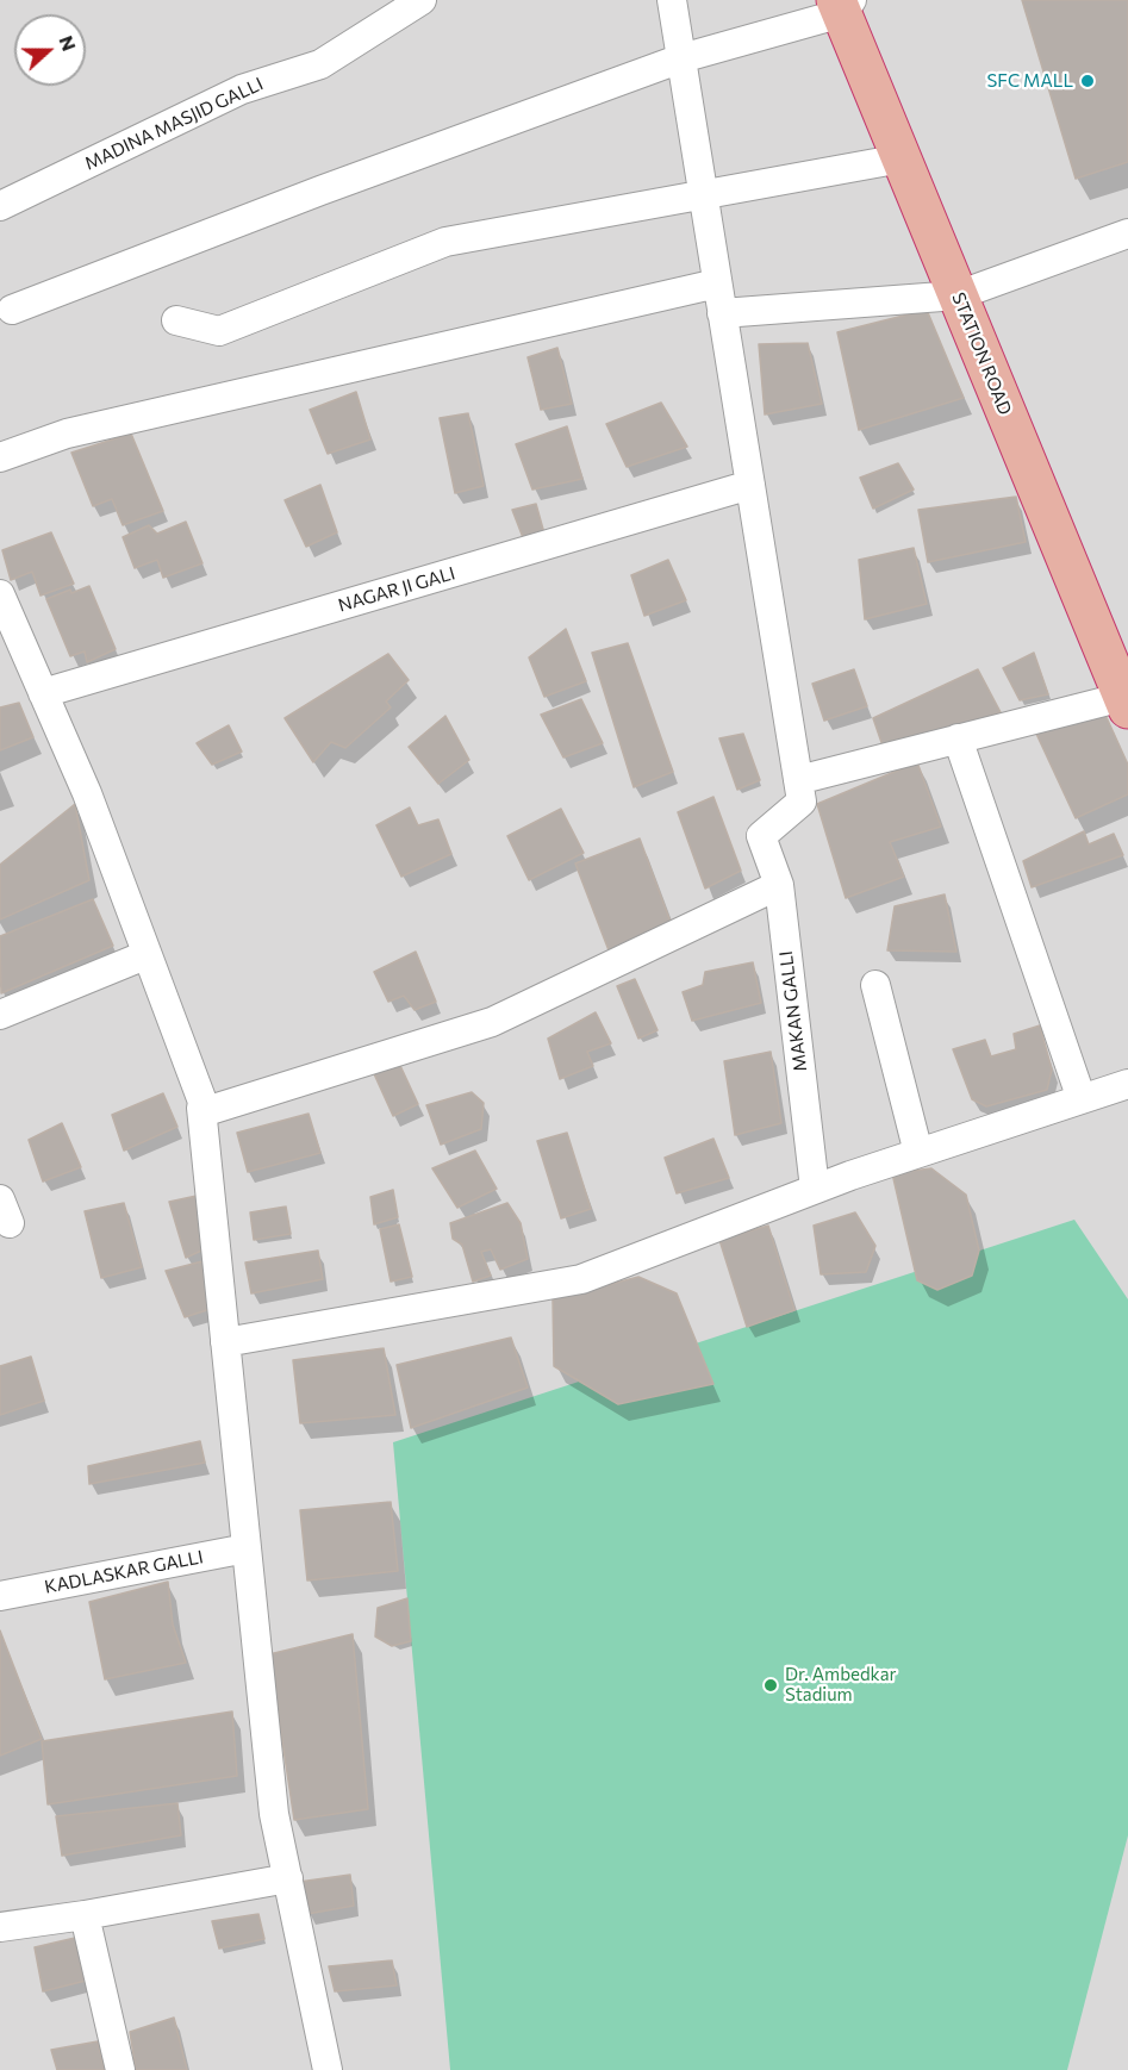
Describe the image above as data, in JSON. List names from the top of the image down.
{
  "streets": {
    "highway": ["STATION ROAD"],
    "street": [
      "MADINA MASJID GALLI",
      "NAGAR JI GALI",
      "MAKAN GALLI",
      "KADLASKAR GALLI"
    ]
  },
  "places": ["SFC MALL", "Dr. Ambedkar Stadium"],
  "north": "right"
}
